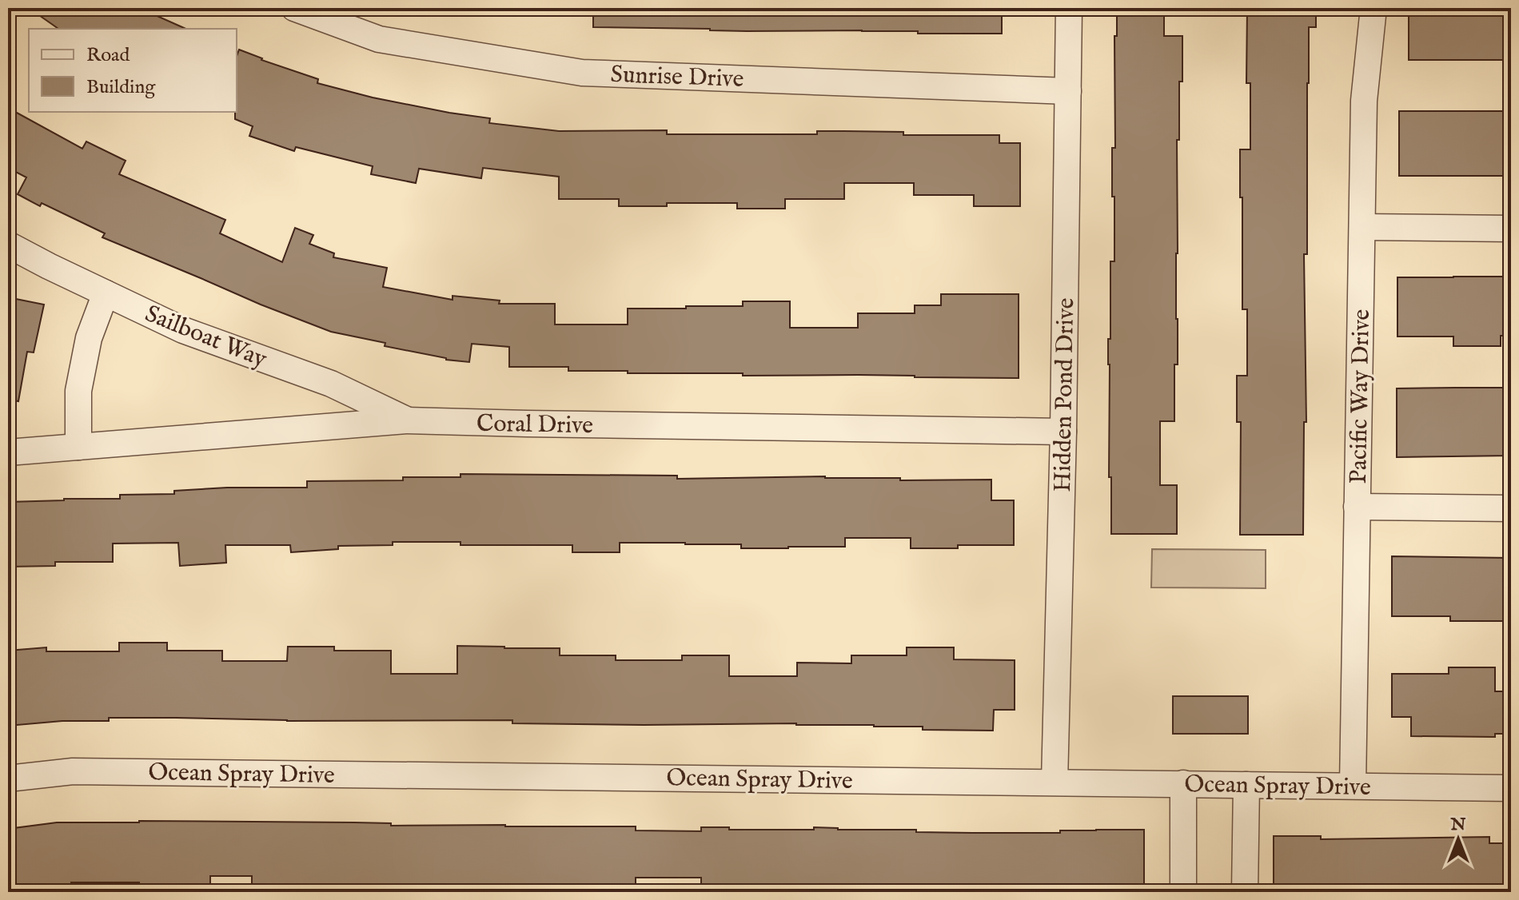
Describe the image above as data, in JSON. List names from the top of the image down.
{
  "streets": {
    "street": [
      "Sunrise Drive",
      "Sailboat Way",
      "Hidden Pond Drive",
      "Pacific Way Drive",
      "Coral Drive",
      "Ocean Spray Drive"
    ]
  },
  "crossings": [
    ["Sunrise Drive", "Hidden Pond Drive"],
    ["Sailboat Way", "Coral Drive"],
    ["Hidden Pond Drive", "Coral Drive"],
    ["Hidden Pond Drive", "Ocean Spray Drive"],
    ["Pacific Way Drive", "Ocean Spray Drive"]
  ],
  "legend": ["Road", "Building"],
  "north": "top"
}
